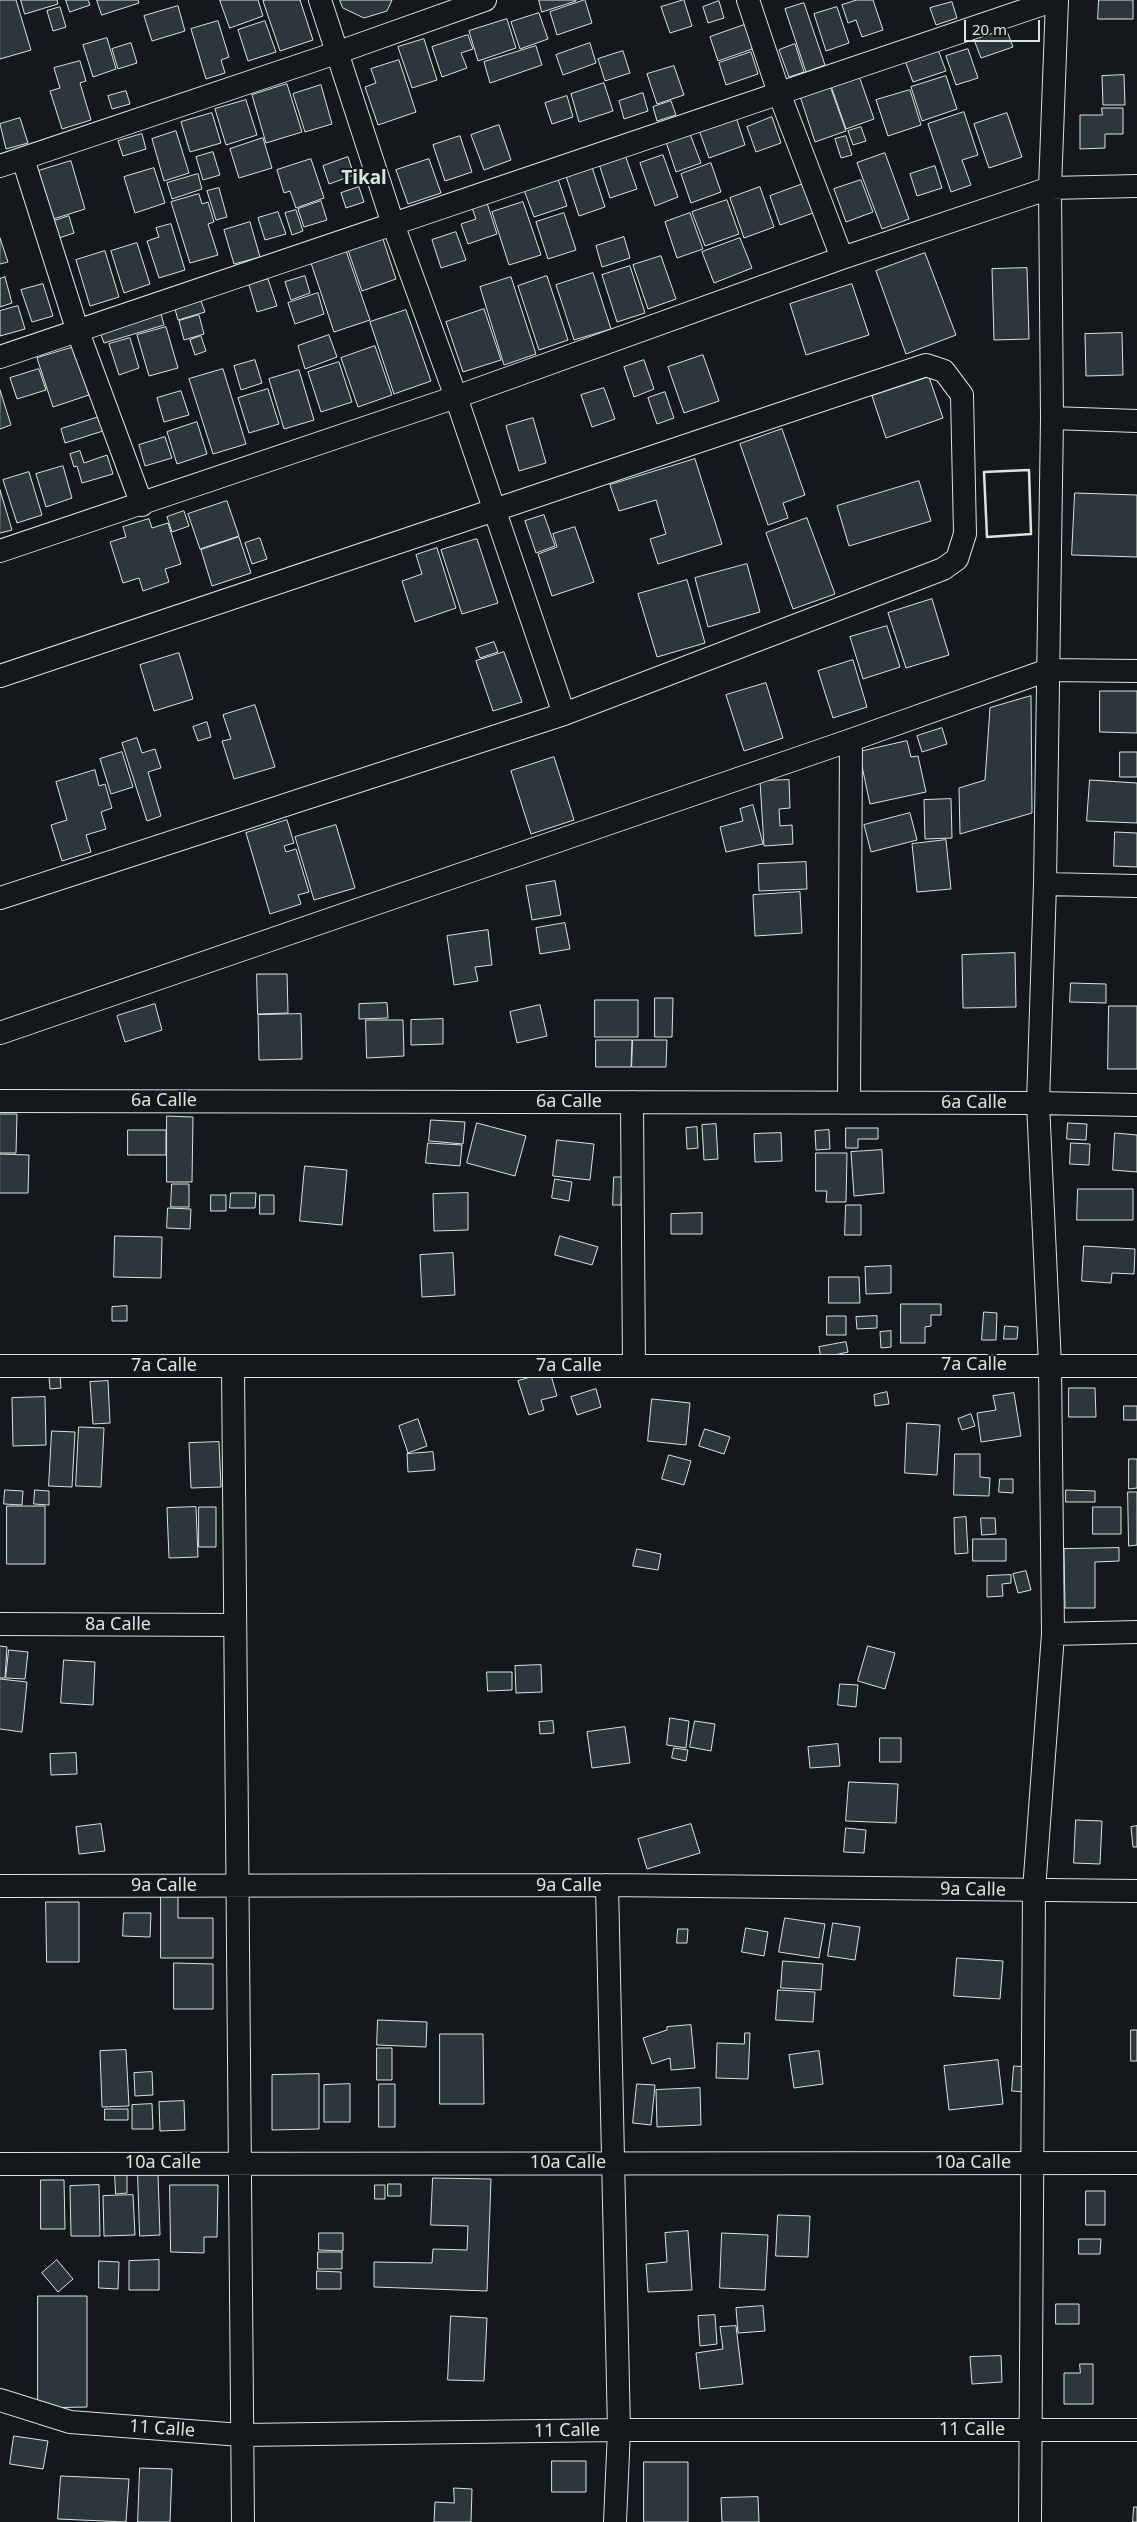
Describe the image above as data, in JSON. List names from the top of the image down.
{
  "streets": {
    "street": [
      "6a Calle",
      "7a Calle",
      "8a Calle",
      "9a Calle",
      "10a Calle",
      "11 Calle"
    ]
  },
  "districts": ["Tikal"],
  "scale_bar": "20 m"
}
